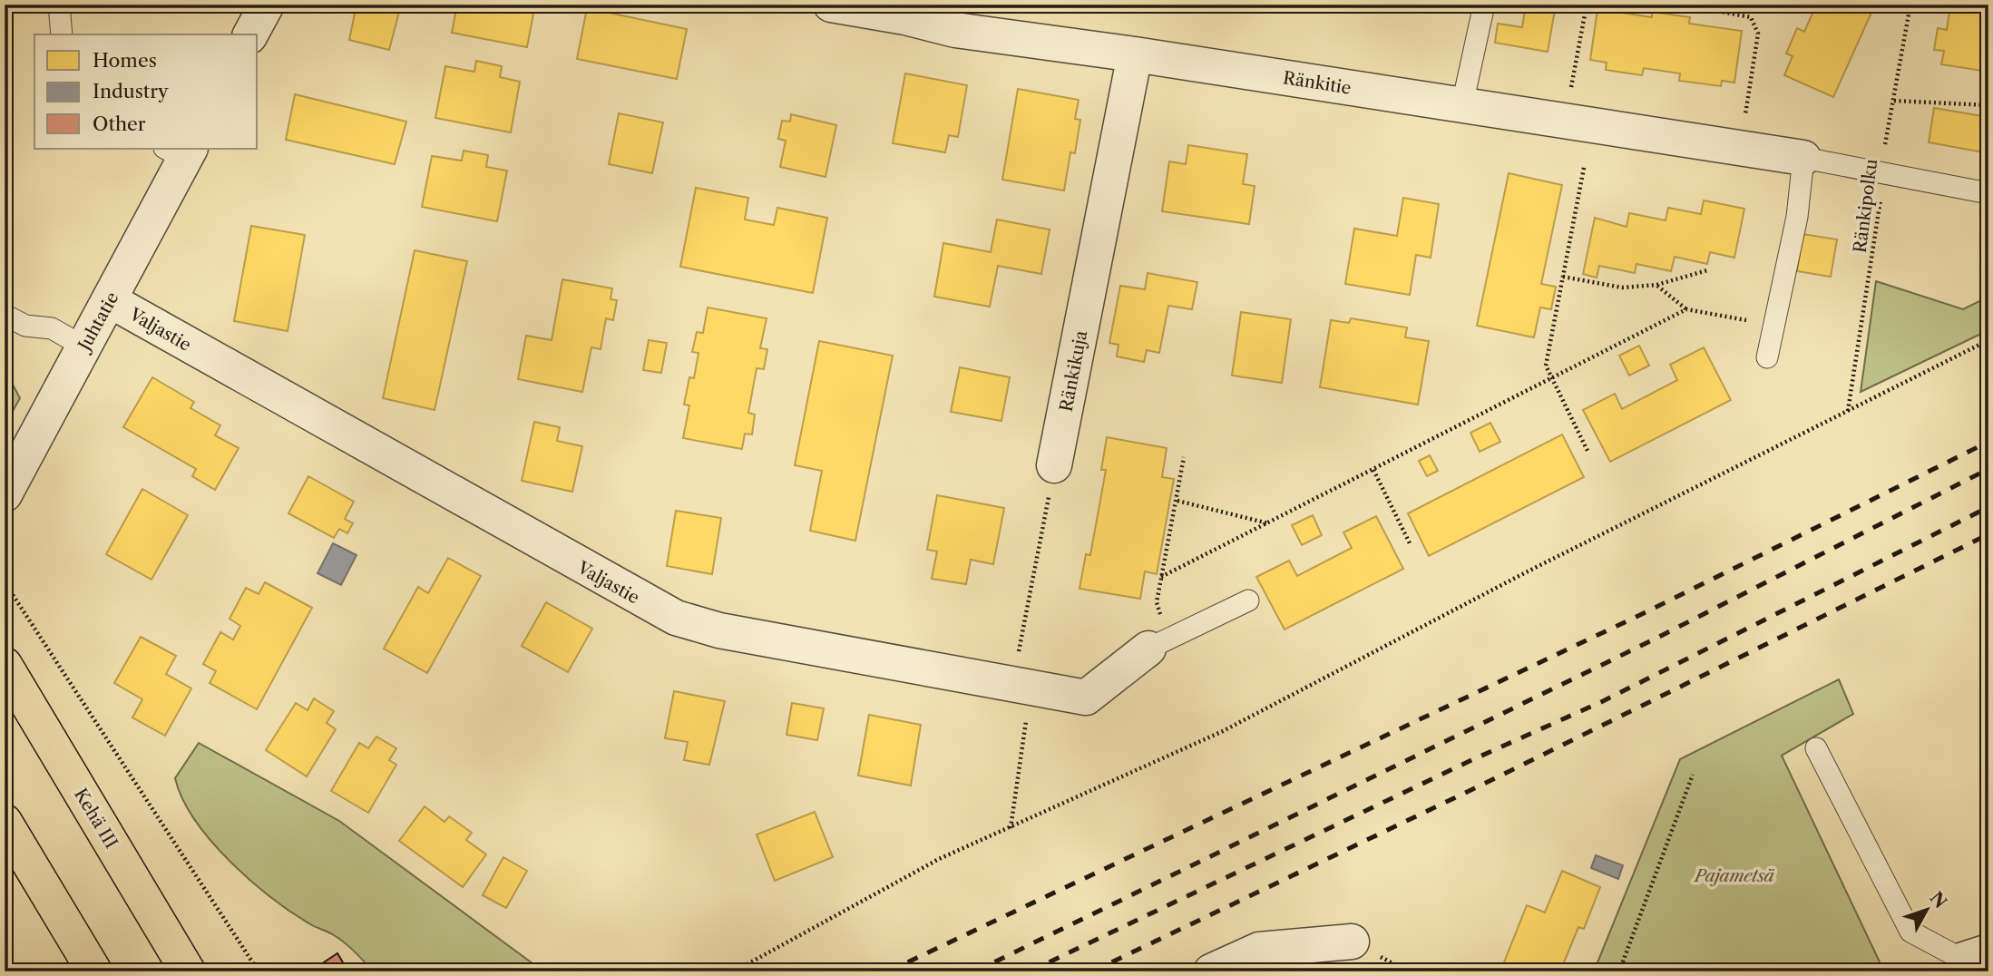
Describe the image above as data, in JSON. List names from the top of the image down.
{
  "streets": {
    "highway": ["Kehä III"],
    "street": [
      "Ränkitie",
      "Juhtatie",
      "Valjastie",
      "Ränkikuja"
    ],
    "path": ["Ränkipolku"]
  },
  "crossings": [
    ["Ränkitie", "Ränkikuja"],
    ["Juhtatie", "Valjastie"]
  ],
  "parks": ["Pajametsä"],
  "legend": ["Homes", "Industry", "Other"],
  "north": "top right"
}
